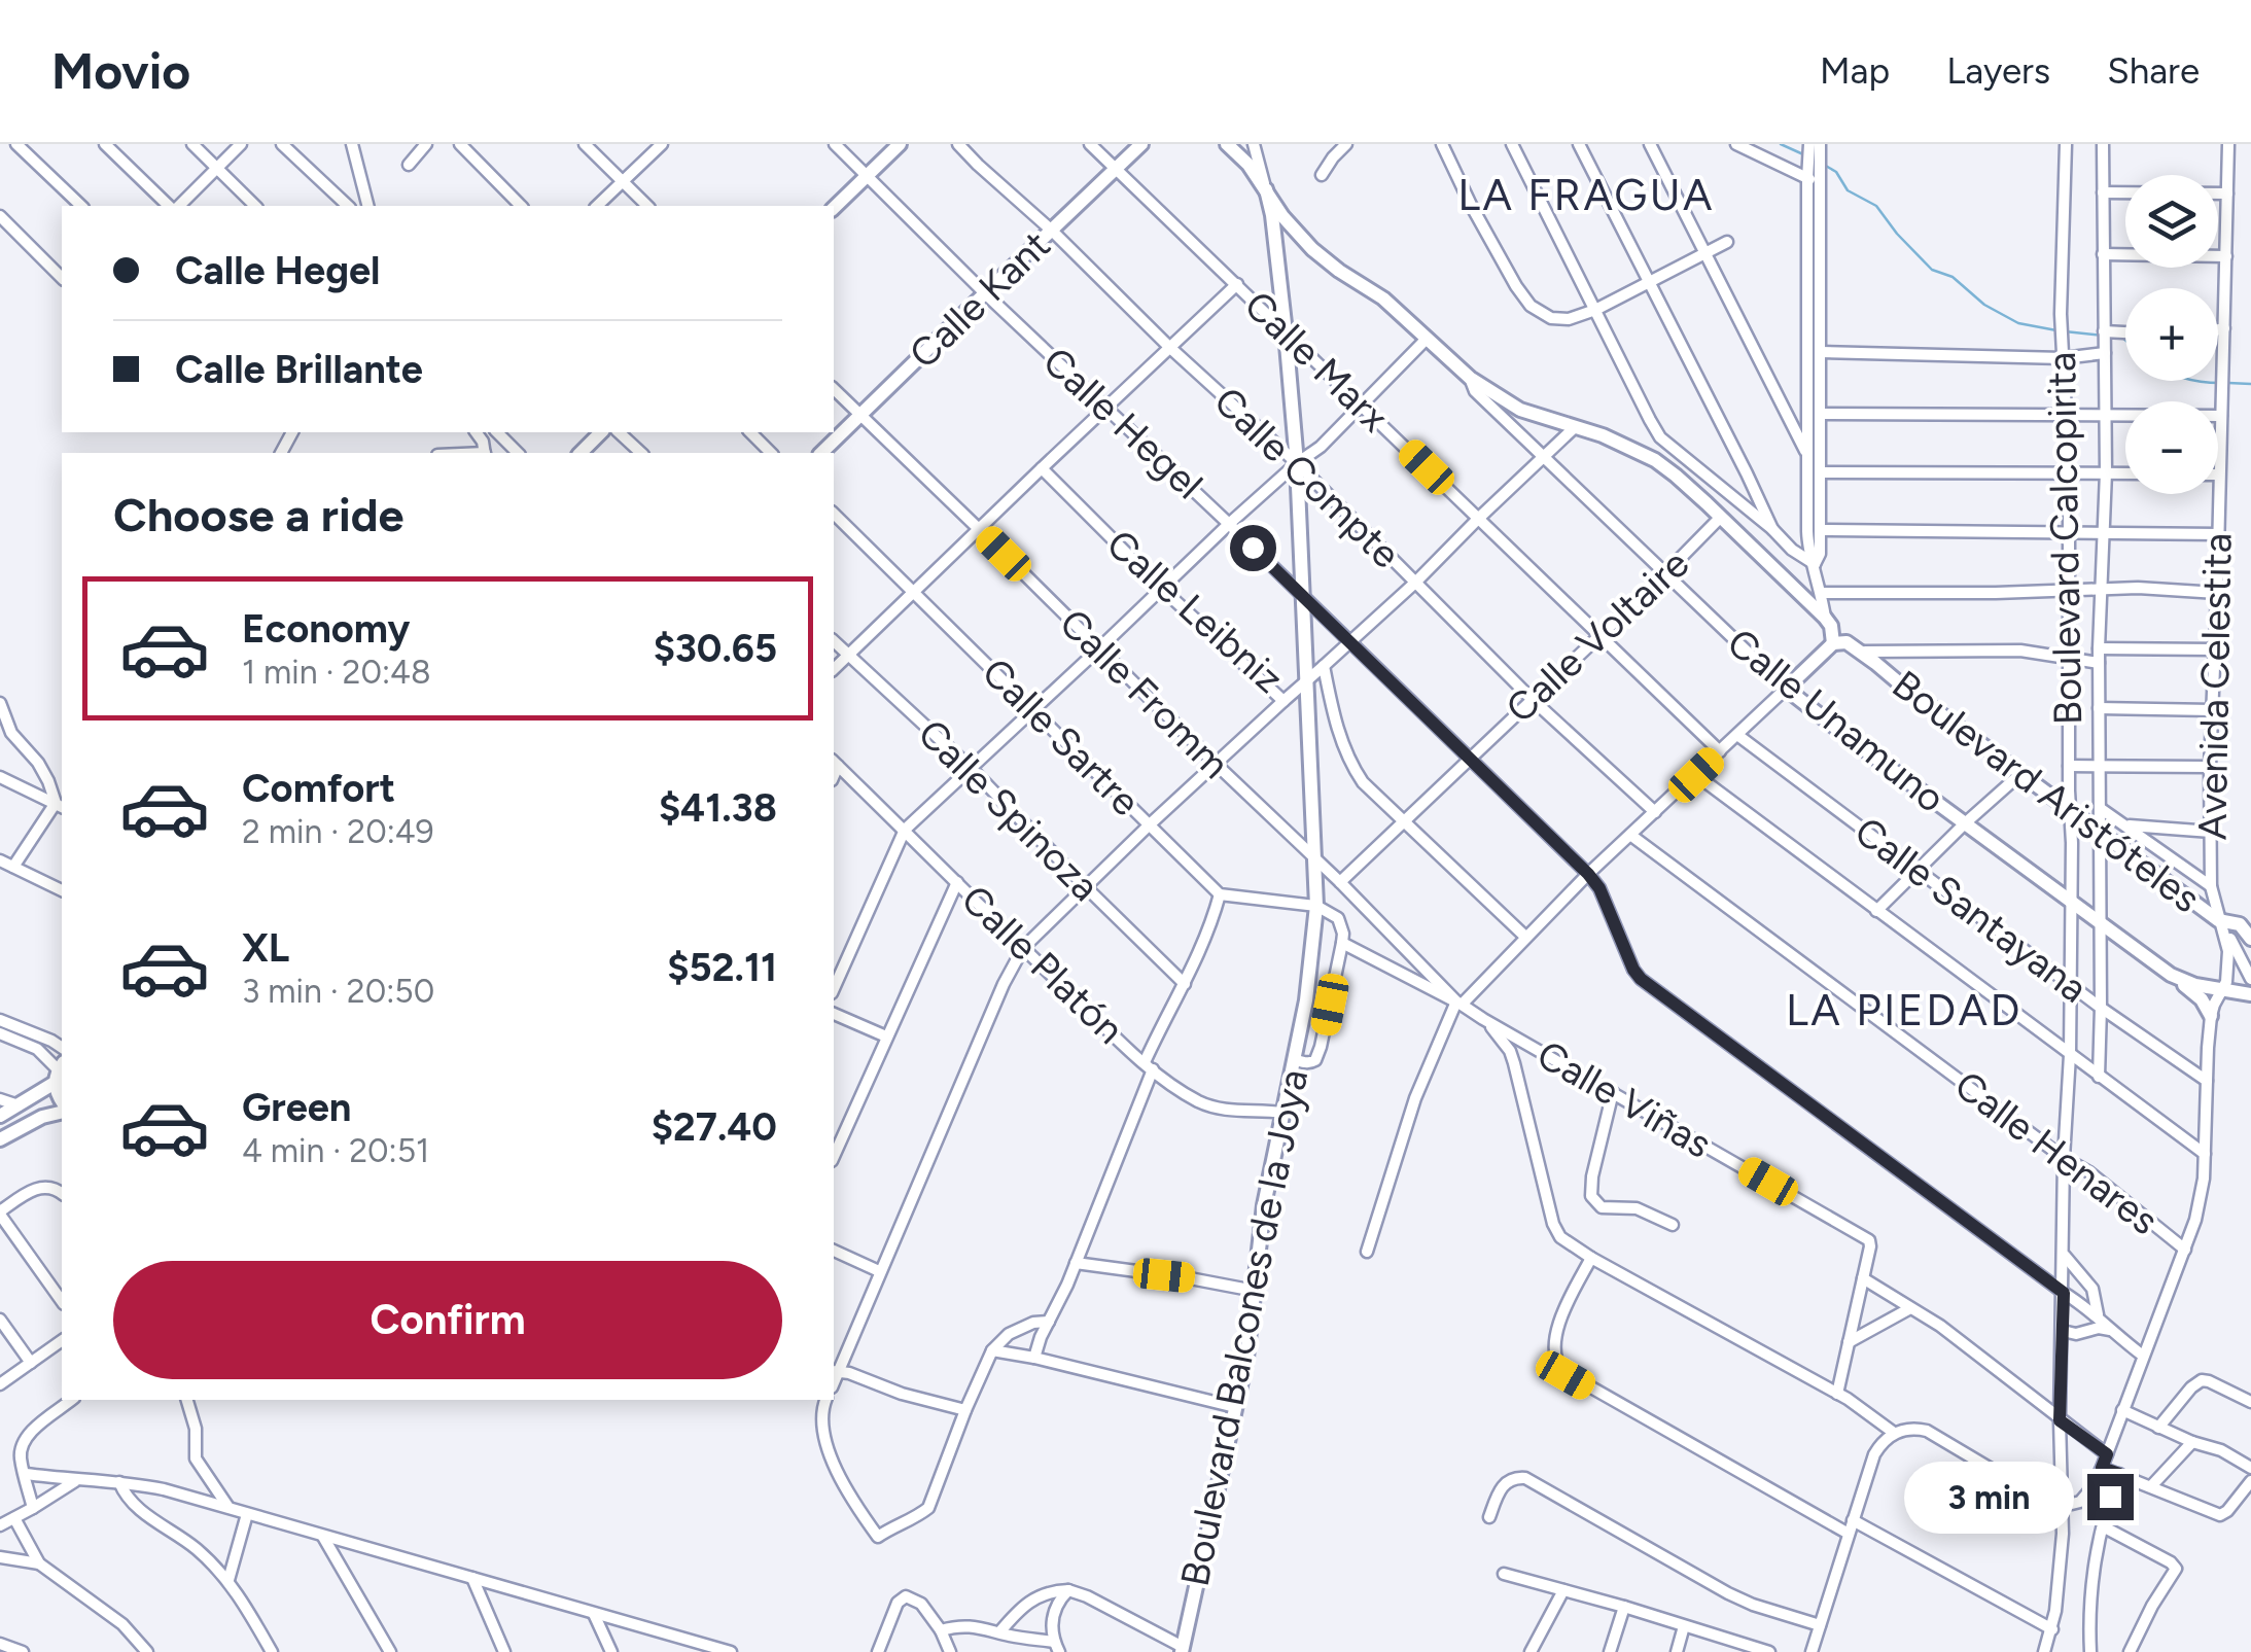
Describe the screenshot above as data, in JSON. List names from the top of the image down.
{
  "streets": {
    "street": [
      "Calle Kant",
      "Calle Marx",
      "Calle Hegel",
      "Calle Compte",
      "Boulevard Calcopirita",
      "Calle Leibniz",
      "Calle Voltaire",
      "Avenida Celestita",
      "Calle Fromm",
      "Calle Unamuno",
      "Calle Sartre",
      "Boulevard Aristóteles",
      "Calle Spinoza",
      "Calle Santayana",
      "Calle Platón",
      "Calle Viñas",
      "Calle Henares",
      "Boulevard Balcones de la Joya"
    ]
  },
  "crossings": [
    ["Calle Kant", "Calle Marx"],
    ["Calle Kant", "Calle Hegel"],
    ["Calle Kant", "Calle Compte"],
    ["Calle Kant", "Calle Fromm"],
    ["Calle Marx", "Calle Voltaire"],
    ["Calle Marx", "Boulevard Balcones de la Joya"],
    ["Calle Hegel", "Boulevard Calcopirita"],
    ["Calle Hegel", "Calle Voltaire"],
    ["Calle Hegel", "Boulevard Balcones de la Joya"],
    ["Calle Compte", "Calle Voltaire"],
    ["Calle Compte", "Boulevard Balcones de la Joya"],
    ["Boulevard Calcopirita", "Calle Unamuno"],
    ["Boulevard Calcopirita", "Boulevard Aristóteles"],
    ["Boulevard Calcopirita", "Calle Santayana"],
    ["Boulevard Calcopirita", "Calle Henares"],
    ["Calle Leibniz", "Calle Voltaire"],
    ["Calle Leibniz", "Boulevard Balcones de la Joya"],
    ["Calle Voltaire", "Calle Fromm"],
    ["Calle Voltaire", "Calle Unamuno"],
    ["Calle Voltaire", "Boulevard Aristóteles"],
    ["Avenida Celestita", "Boulevard Aristóteles"],
    ["Calle Fromm", "Calle Viñas"],
    ["Calle Fromm", "Boulevard Balcones de la Joya"],
    ["Calle Unamuno", "Boulevard Aristóteles"],
    ["Boulevard Aristóteles", "Boulevard Balcones de la Joya"],
    ["Calle Platón", "Boulevard Balcones de la Joya"]
  ],
  "districts": ["LA FRAGUA", "LA PIEDAD"],
  "page": {
    "header": "Movio",
    "nav": ["Map", "Layers", "Share"],
    "map_buttons": ["+", "−"],
    "banner": ["Calle Hegel", "Calle Brillante"],
    "heading": "Choose a ride",
    "list": [
      {
        "name": "Economy",
        "note": "1 min · 20:48",
        "value": "$30.65"
      },
      {
        "name": "Comfort",
        "note": "2 min · 20:49",
        "value": "$41.38"
      },
      {
        "name": "XL",
        "note": "3 min · 20:50",
        "value": "$52.11"
      },
      {
        "name": "Green",
        "note": "4 min · 20:51",
        "value": "$27.40"
      }
    ],
    "buttons": "Confirm",
    "bubble": "3 min"
  }
}
